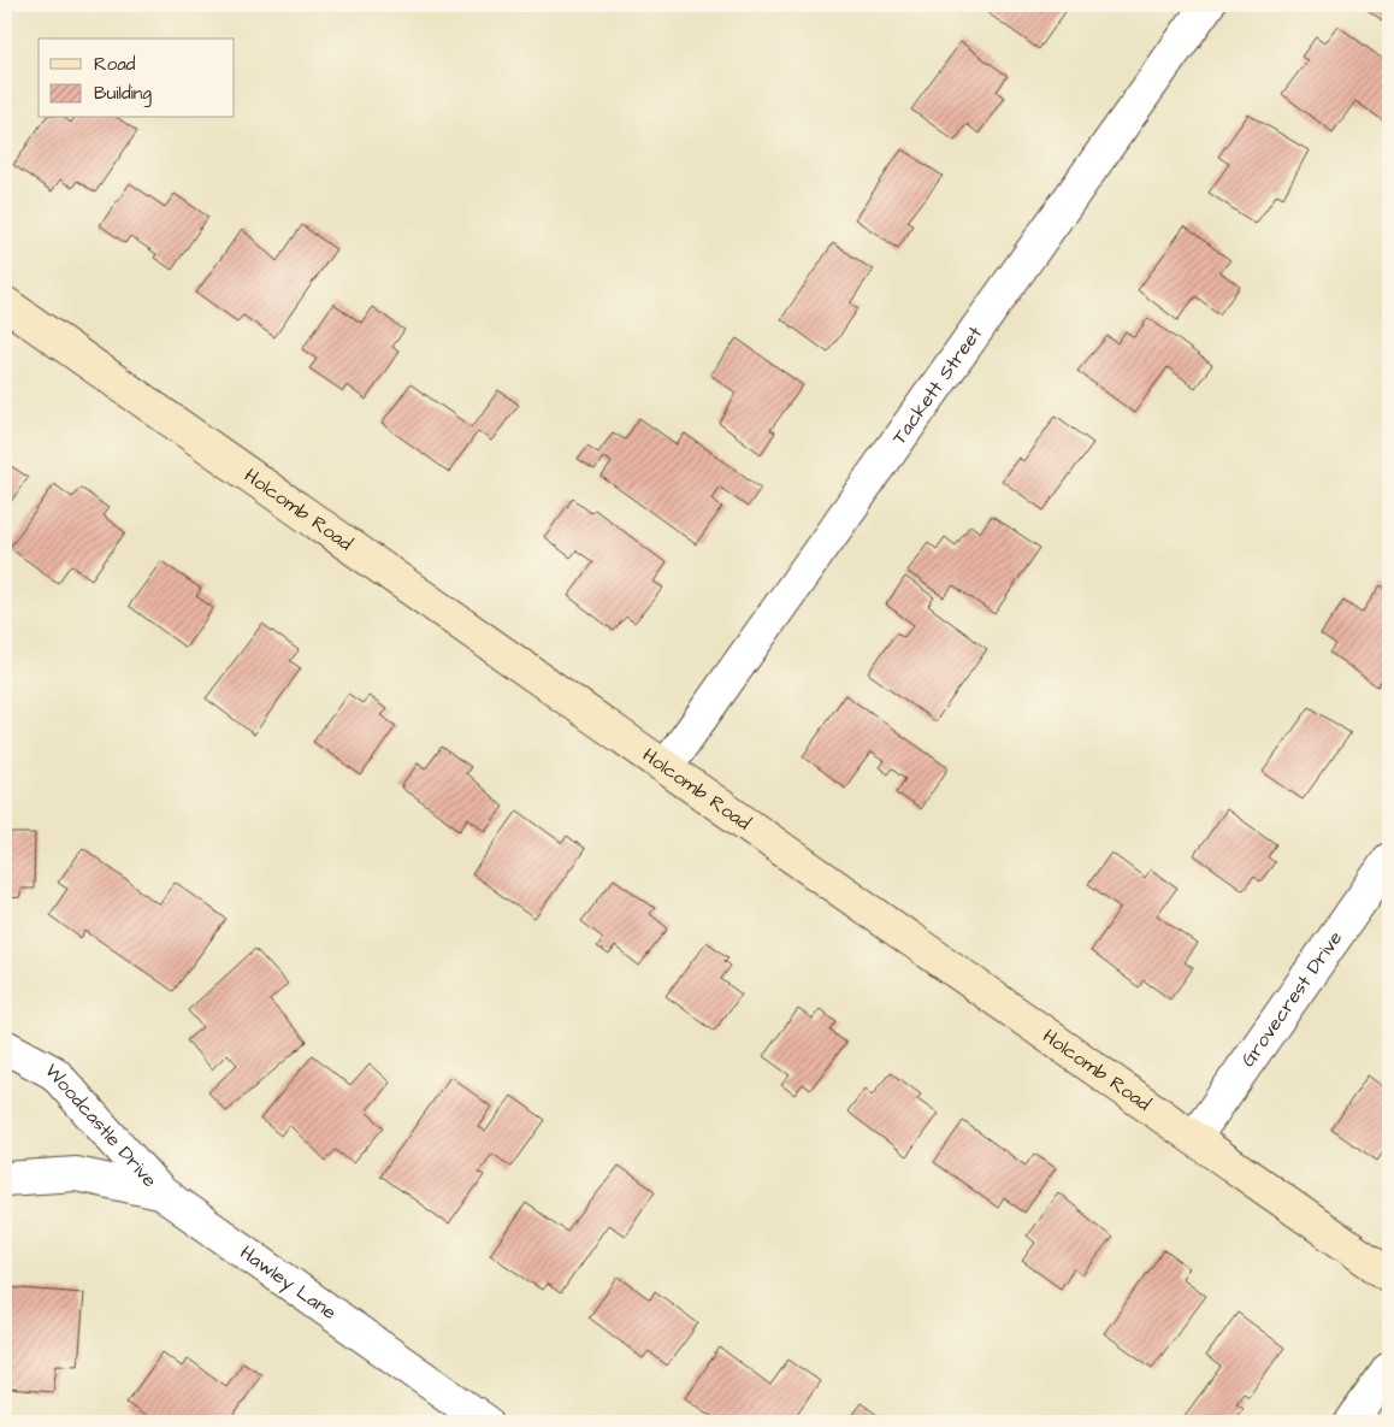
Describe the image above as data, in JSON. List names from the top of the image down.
{
  "streets": {
    "street": [
      "Tackett Street",
      "Holcomb Road",
      "Grovecrest Drive",
      "Woodcastle Drive",
      "Hawley Lane"
    ]
  },
  "crossings": [
    ["Tackett Street", "Holcomb Road"],
    ["Holcomb Road", "Grovecrest Drive"],
    ["Woodcastle Drive", "Hawley Lane"]
  ],
  "legend": ["Road", "Building"]
}
